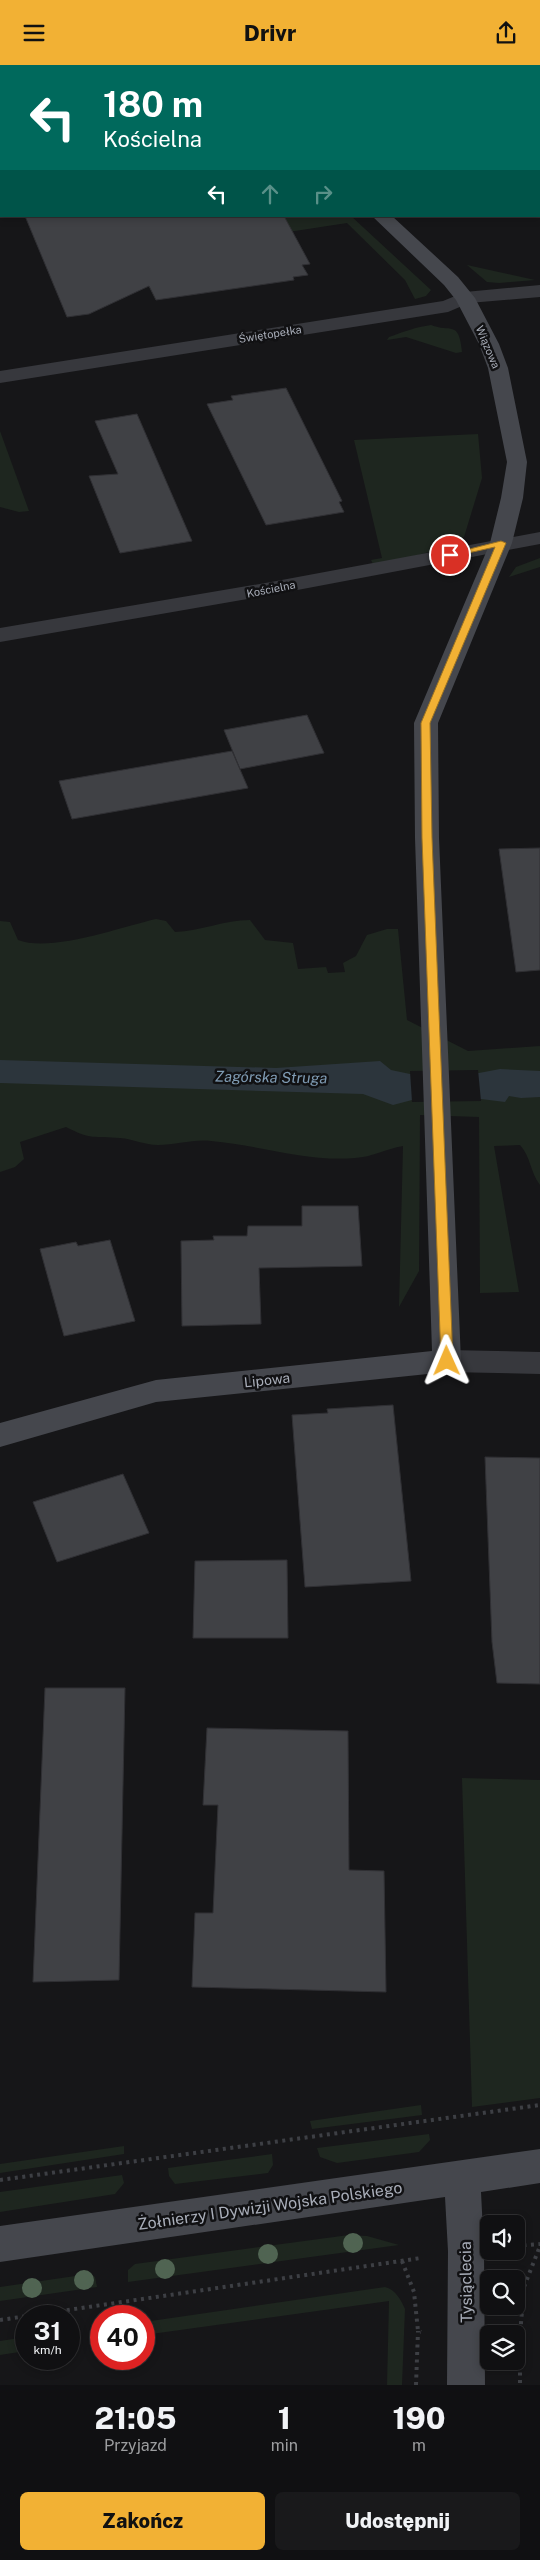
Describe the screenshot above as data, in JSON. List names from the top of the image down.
{
  "streets": {
    "street": [
      "Świętopełka",
      "Wiązowa",
      "Kościelna",
      "Lipowa",
      "Żołnierzy I Dywizji Wojska Polskiego",
      "Tysiąclecia"
    ]
  },
  "crossings": [
    ["Świętopełka", "Wiązowa"],
    ["Wiązowa", "Kościelna"],
    ["Wiązowa", "Lipowa"],
    ["Żołnierzy I Dywizji Wojska Polskiego", "Tysiąclecia"]
  ],
  "water": ["Zagórska Struga"],
  "page": {
    "header": "Drivr",
    "turn": ["180 m", "Kościelna"],
    "speed": "31 km/h",
    "limit": "40",
    "eta": [
      "21:05",
      "Przyjazd",
      "1",
      "min",
      "190",
      "m"
    ],
    "buttons": ["Zakończ", "Udostępnij"]
  }
}
